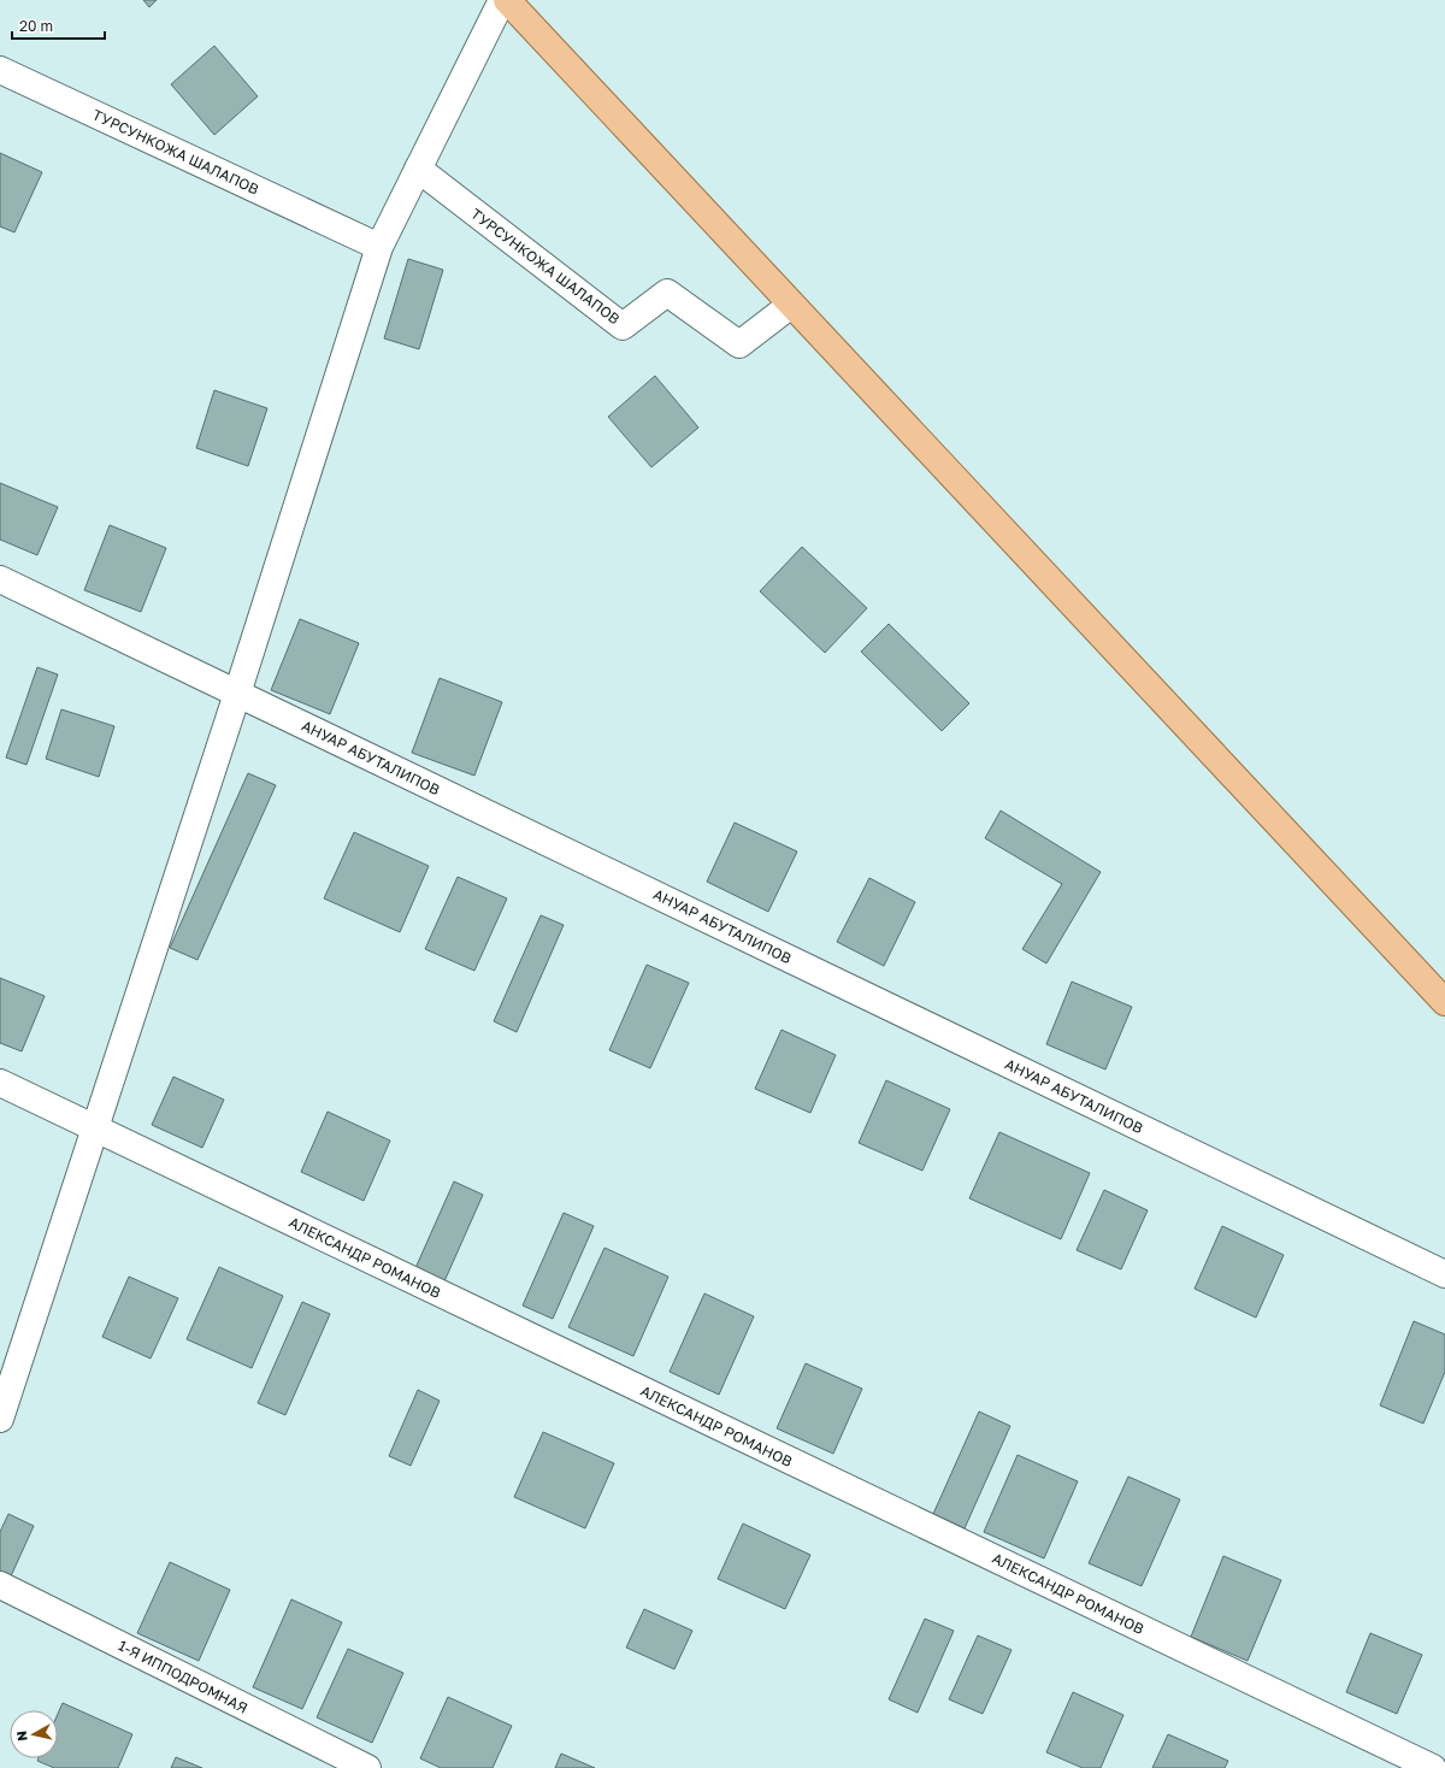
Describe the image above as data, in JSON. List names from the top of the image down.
{
  "streets": {
    "street": [
      "ТУРСУНКОЖА ШАЛАПОВ",
      "АНУАР АБУТАЛИПОВ",
      "АЛЕКСАНДР РОМАНОВ",
      "1-Я ИППОДРОМНАЯ"
    ]
  },
  "scale_bar": "20 m",
  "north": "left"
}
